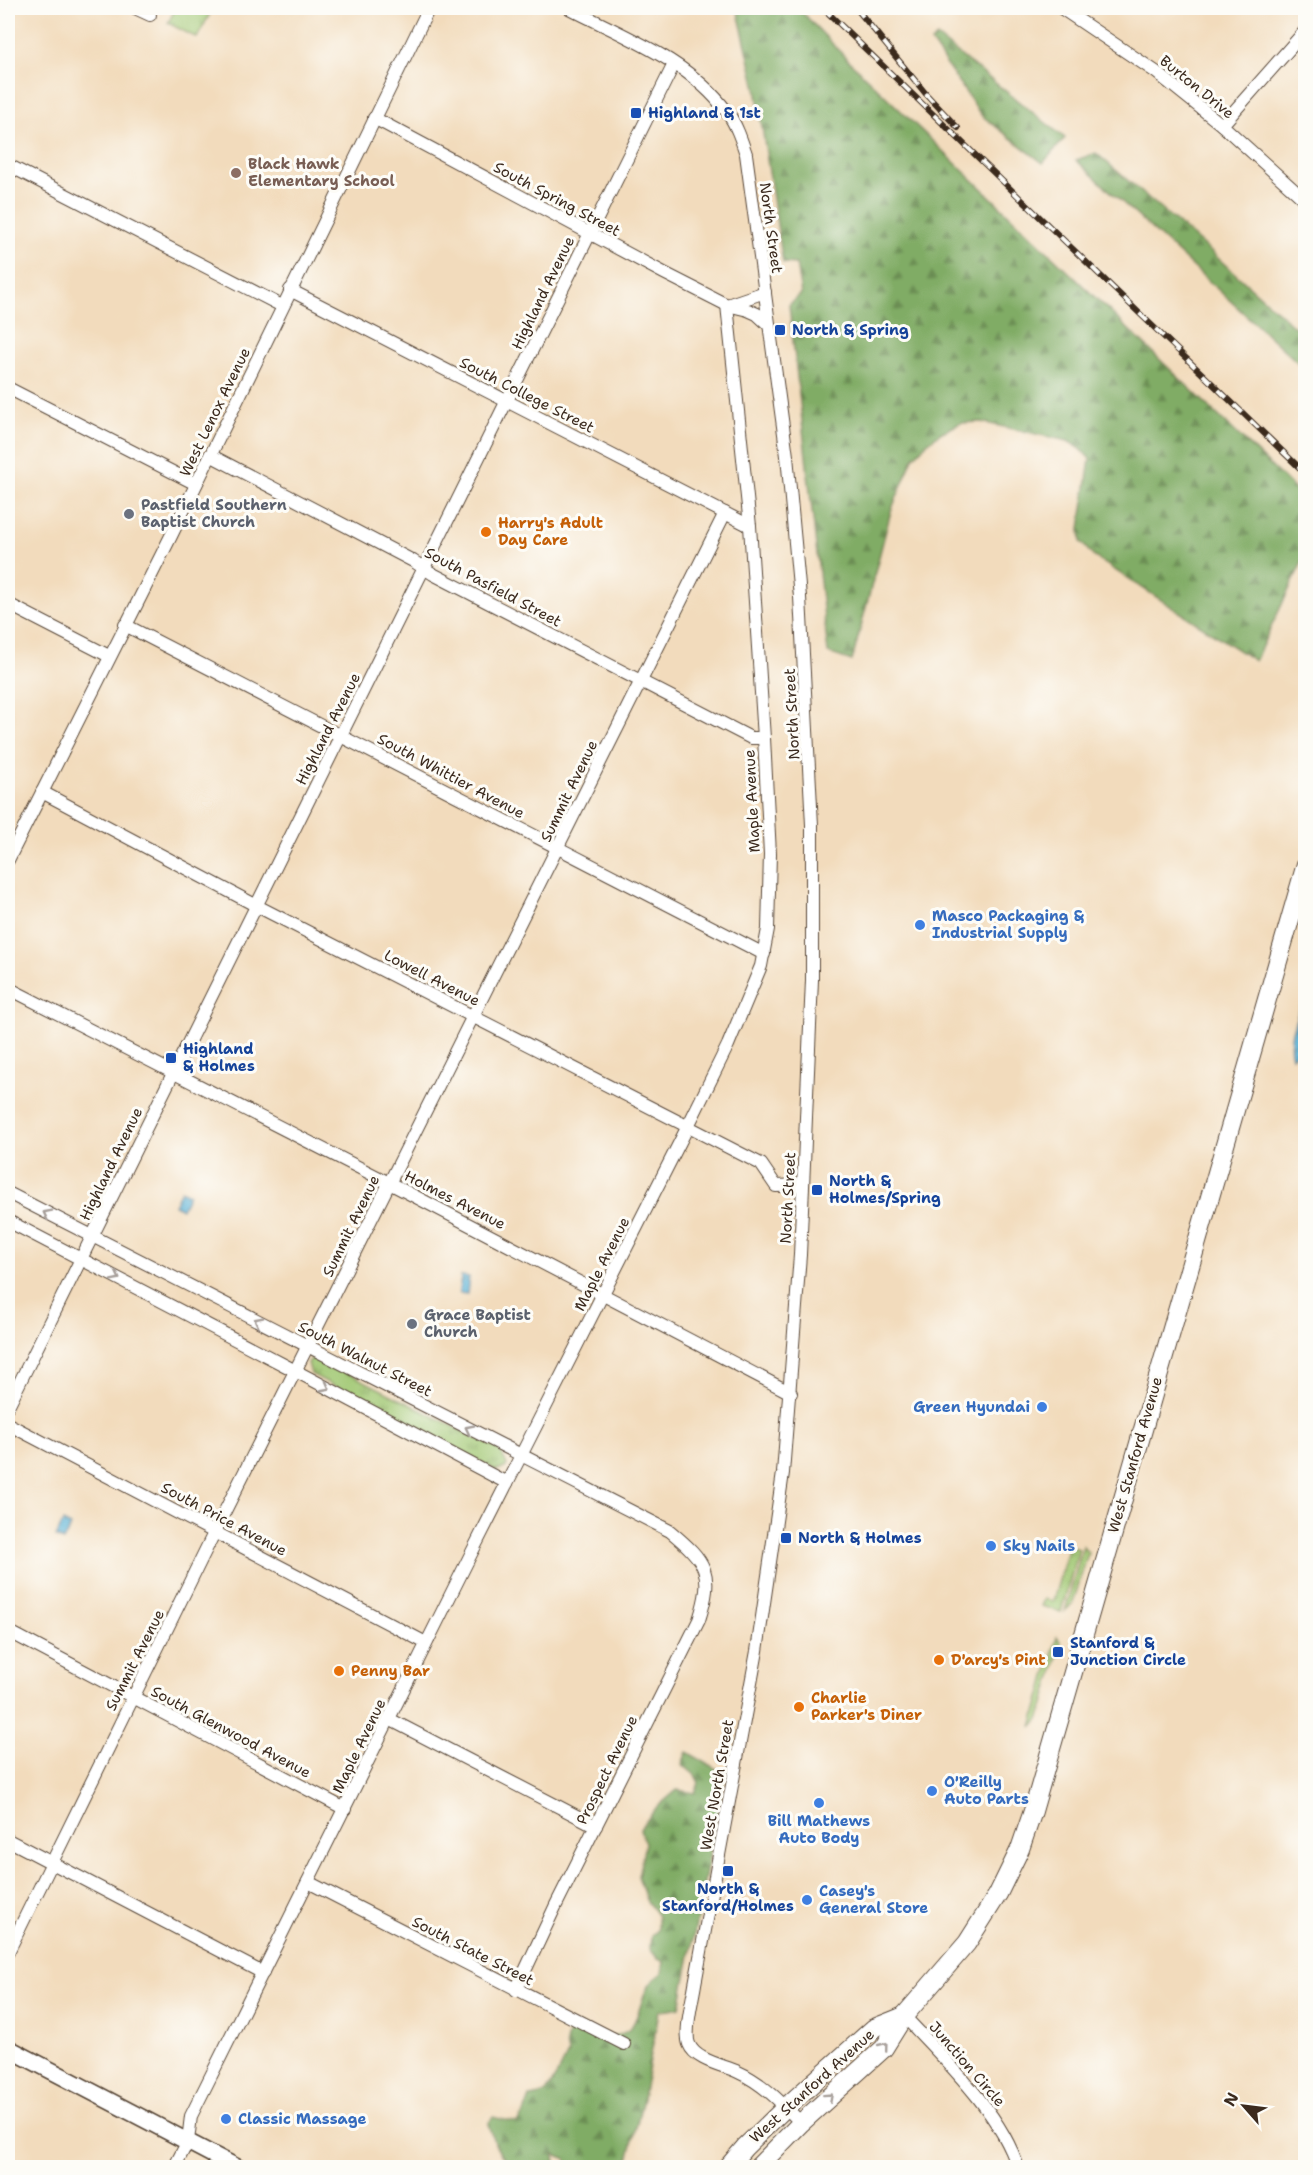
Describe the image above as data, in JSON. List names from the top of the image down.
{
  "streets": {
    "main road": ["West Stanford Avenue"],
    "street": [
      "Burton Drive",
      "South Spring Street",
      "North Street",
      "Highland Avenue",
      "South College Street",
      "West Lenox Avenue",
      "South Pasfield Street",
      "South Whittier Avenue",
      "Summit Avenue",
      "Maple Avenue",
      "Lowell Avenue",
      "Holmes Avenue",
      "South Walnut Street",
      "South Price Avenue",
      "South Glenwood Avenue",
      "Prospect Avenue",
      "West North Street",
      "South State Street",
      "Junction Circle"
    ]
  },
  "crossings": [
    ["South Spring Street", "North Street"],
    ["South Spring Street", "Highland Avenue"],
    ["South Spring Street", "West Lenox Avenue"],
    ["South Spring Street", "Maple Avenue"],
    ["North Street", "Highland Avenue"],
    ["North Street", "Lowell Avenue"],
    ["North Street", "Holmes Avenue"],
    ["North Street", "West North Street"],
    ["Highland Avenue", "South College Street"],
    ["Highland Avenue", "South Pasfield Street"],
    ["Highland Avenue", "South Whittier Avenue"],
    ["Highland Avenue", "Lowell Avenue"],
    ["Highland Avenue", "Holmes Avenue"],
    ["Highland Avenue", "South Walnut Street"],
    ["South College Street", "West Lenox Avenue"],
    ["South College Street", "Summit Avenue"],
    ["South College Street", "Maple Avenue"],
    ["West Lenox Avenue", "South Pasfield Street"],
    ["West Lenox Avenue", "South Whittier Avenue"],
    ["West Lenox Avenue", "Lowell Avenue"],
    ["South Pasfield Street", "Summit Avenue"],
    ["South Pasfield Street", "Maple Avenue"],
    ["South Whittier Avenue", "Summit Avenue"],
    ["South Whittier Avenue", "Maple Avenue"],
    ["Summit Avenue", "Lowell Avenue"],
    ["Summit Avenue", "Holmes Avenue"],
    ["Summit Avenue", "South Walnut Street"],
    ["Summit Avenue", "South Price Avenue"],
    ["Summit Avenue", "South Glenwood Avenue"],
    ["Maple Avenue", "Lowell Avenue"],
    ["Maple Avenue", "Holmes Avenue"],
    ["Maple Avenue", "South Walnut Street"],
    ["Maple Avenue", "South Price Avenue"],
    ["Maple Avenue", "South Glenwood Avenue"],
    ["Maple Avenue", "South State Street"],
    ["Holmes Avenue", "West North Street"],
    ["South Walnut Street", "Prospect Avenue"],
    ["West Stanford Avenue", "West North Street"],
    ["West Stanford Avenue", "Junction Circle"],
    ["Prospect Avenue", "South State Street"]
  ],
  "places": {
    "transit": [
      "Highland & 1st",
      "North & Spring",
      "Highland & Holmes",
      "North & Holmes/Spring",
      "North & Holmes",
      "Stanford & Junction Circle",
      "North & Stanford/Holmes"
    ],
    "other": [
      "Black Hawk Elementary School",
      "Pastfield Southern Baptist Church",
      "Harry's Adult Day Care",
      "Masco Packaging & Industrial Supply",
      "Grace Baptist Church",
      "Green Hyundai",
      "Sky Nails",
      "D'arcy's Pint",
      "Penny Bar",
      "Charlie Parker's Diner",
      "O'Reilly Auto Parts",
      "Bill Mathews Auto Body",
      "Casey's General Store",
      "Classic Massage"
    ]
  },
  "north": "top left"
}
